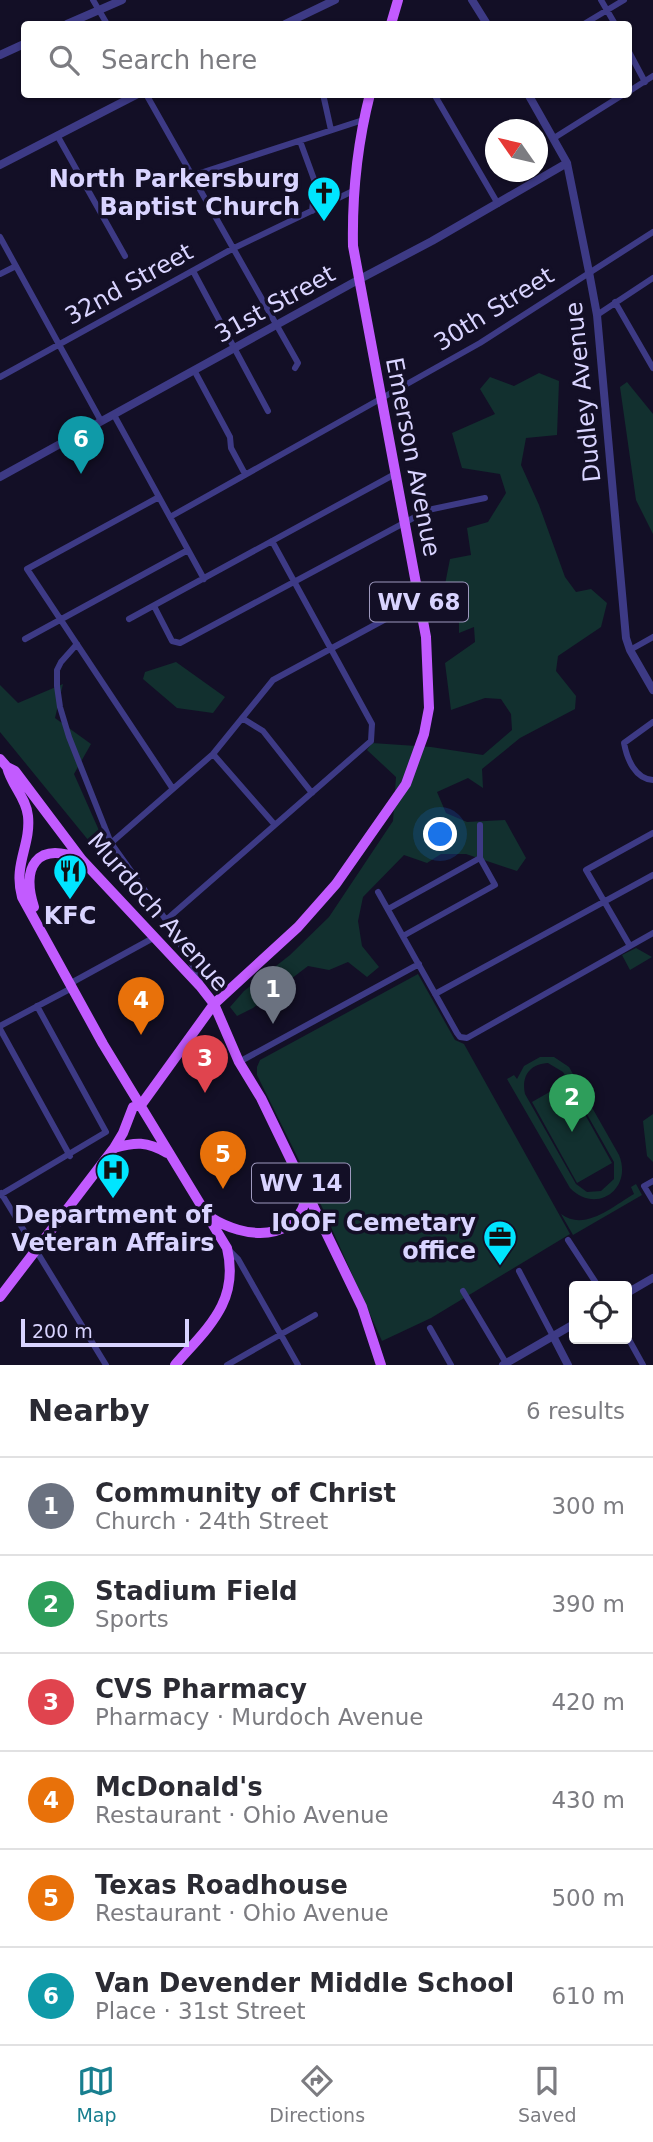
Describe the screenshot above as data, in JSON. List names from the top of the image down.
{
  "streets": {
    "main road": [
      "Emerson Avenue",
      "WV 68",
      "Murdoch Avenue",
      "WV 14"
    ],
    "street": [
      "32nd Street",
      "31st Street",
      "30th Street",
      "Dudley Avenue"
    ]
  },
  "crossings": [
    ["32nd Street", "Emerson Avenue"],
    ["31st Street", "Dudley Avenue"],
    ["31st Street", "Emerson Avenue"],
    ["30th Street", "Dudley Avenue"],
    ["30th Street", "Emerson Avenue"],
    ["Emerson Avenue", "WV 68"],
    ["Emerson Avenue", "Murdoch Avenue"],
    ["WV 68", "Murdoch Avenue"]
  ],
  "places": {
    "church": ["North Parkersburg Baptist Church"],
    "restaurant": ["KFC"],
    "hospital": ["Department of Veteran Affairs"],
    "office": ["IOOF Cemetary office"]
  },
  "scale_bar": "200 m",
  "north": "top left",
  "page": {
    "search": "Search here",
    "pins": [
      "6",
      "1",
      "4",
      "3",
      "2",
      "5"
    ],
    "scale": "200 m",
    "heading": ["Nearby", "6 results"],
    "list": [
      {
        "mark": "1",
        "name": "Community of Christ",
        "note": "Church · 24th Street",
        "value": "300 m"
      },
      {
        "mark": "2",
        "name": "Stadium Field",
        "note": "Sports",
        "value": "390 m"
      },
      {
        "mark": "3",
        "name": "CVS Pharmacy",
        "note": "Pharmacy · Murdoch Avenue",
        "value": "420 m"
      },
      {
        "mark": "4",
        "name": "McDonald's",
        "note": "Restaurant · Ohio Avenue",
        "value": "430 m"
      },
      {
        "mark": "5",
        "name": "Texas Roadhouse",
        "note": "Restaurant · Ohio Avenue",
        "value": "500 m"
      },
      {
        "mark": "6",
        "name": "Van Devender Middle School",
        "note": "Place · 31st Street",
        "value": "610 m"
      }
    ],
    "nav": ["Map", "Directions", "Saved"]
  }
}
